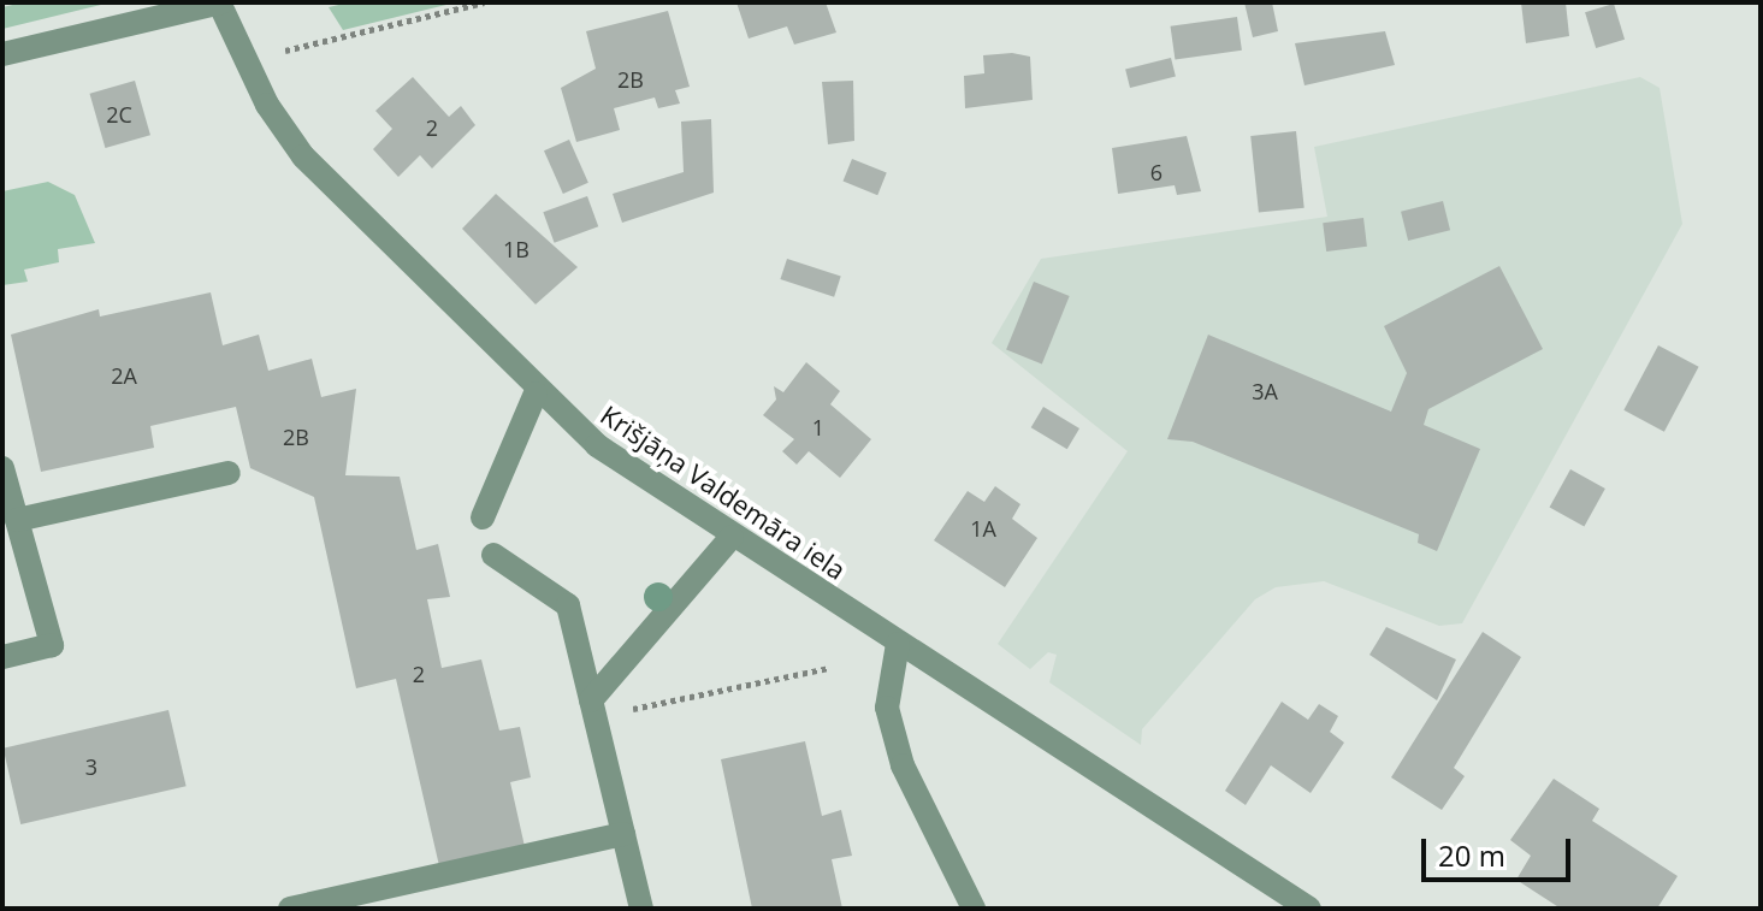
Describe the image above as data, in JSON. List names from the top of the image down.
{
  "streets": {
    "street": ["Krišjāņa Valdemāra iela"]
  },
  "house_numbers": [
    "2B",
    "2C",
    "2",
    "6",
    "1B",
    "2A",
    "3A",
    "1",
    "2B",
    "1A",
    "2",
    "3"
  ],
  "scale_bar": "20 m"
}
